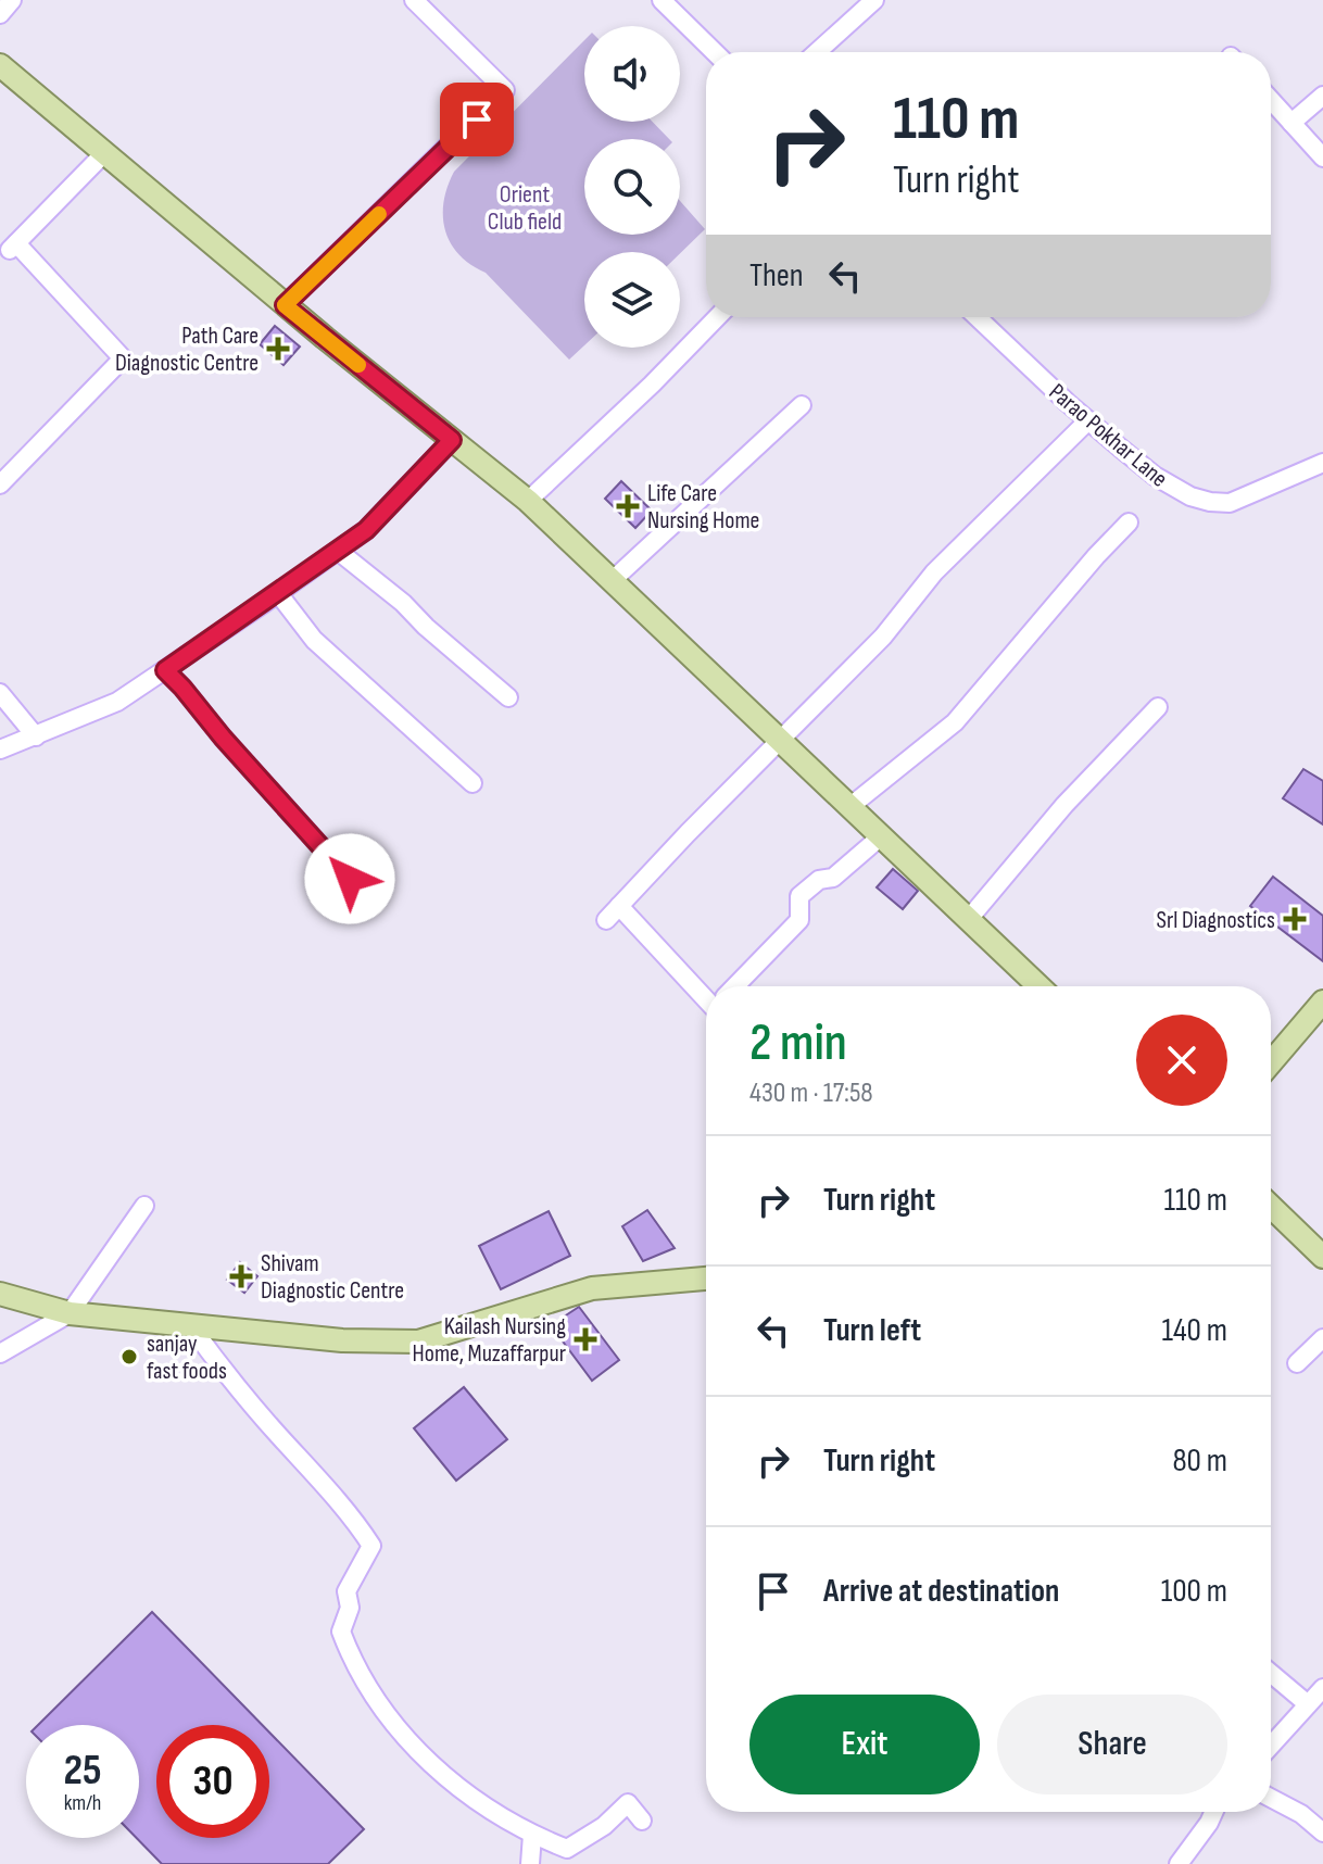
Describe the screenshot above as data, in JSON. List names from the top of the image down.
{
  "streets": {
    "street": ["Parao Pokhar Lane"]
  },
  "parks": ["Orient Club field"],
  "places": {
    "health": [
      "Path Care Diagnostic Centre",
      "Life Care Nursing Home",
      "Srl Diagnostics",
      "Shivam Diagnostic Centre",
      "Kailash Nursing Home, Muzaffarpur"
    ],
    "other": ["sanjay fast foods"]
  },
  "page": {
    "turn": ["110 m", "Turn right"],
    "then": "Then",
    "heading": ["2 min", "430 m · 17:58"],
    "list": [
      {
        "name": "Turn right",
        "value": "110 m"
      },
      {
        "name": "Turn left",
        "value": "140 m"
      },
      {
        "name": "Turn right",
        "value": "80 m"
      },
      {
        "name": "Arrive at destination",
        "value": "100 m"
      }
    ],
    "buttons": ["Exit", "Share"],
    "speed": "25 km/h",
    "limit": "30"
  }
}
